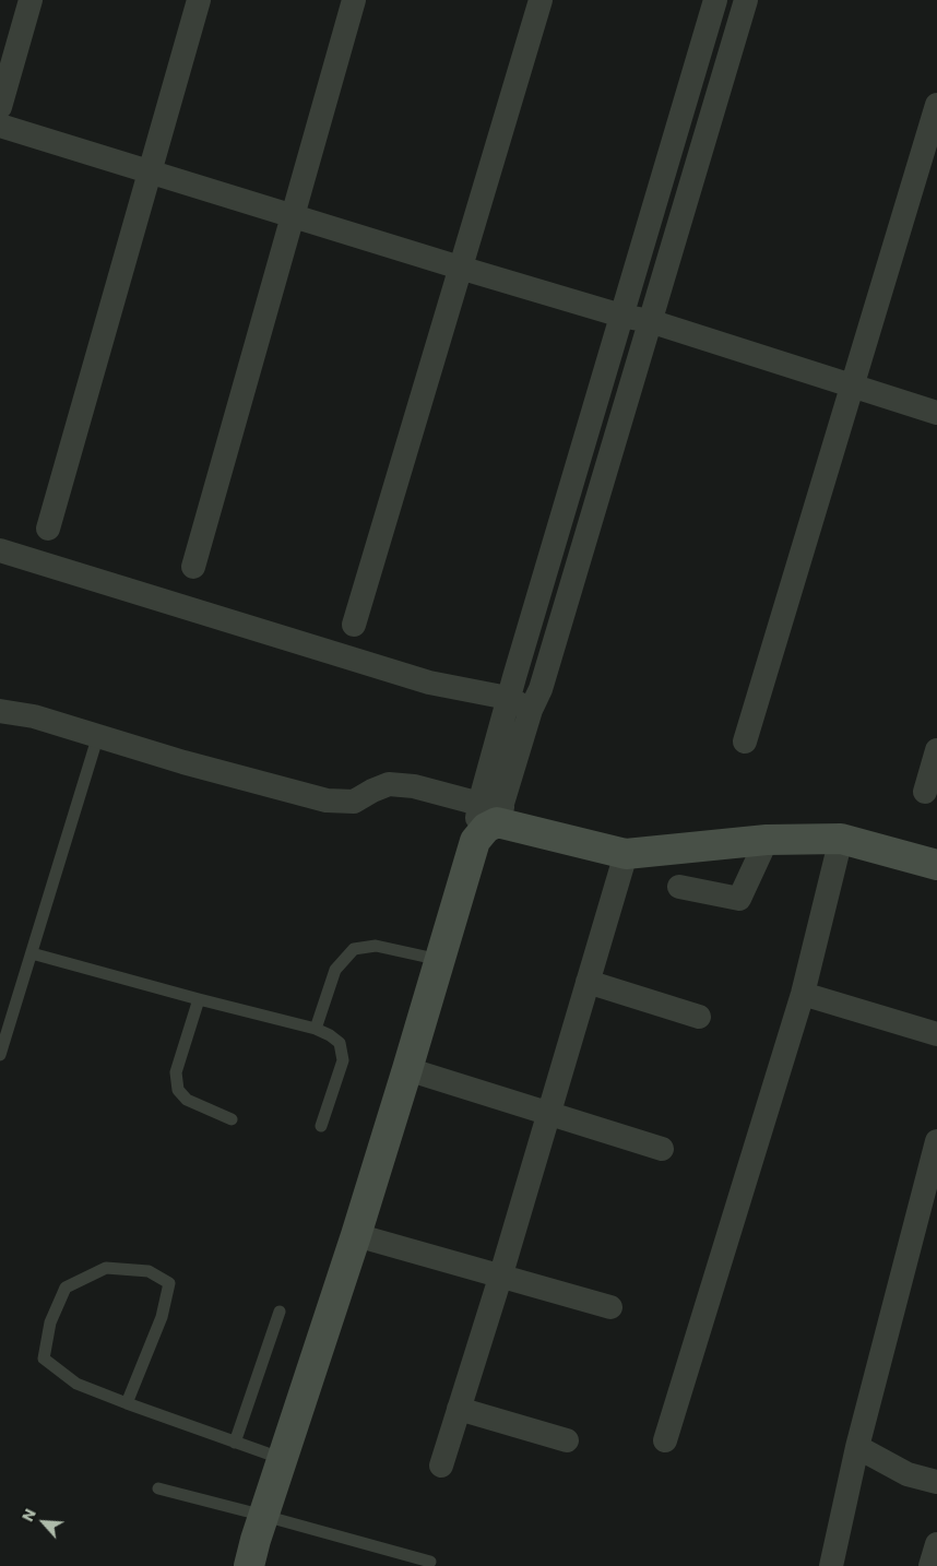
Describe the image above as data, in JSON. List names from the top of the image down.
{
  "north": "top left"
}
